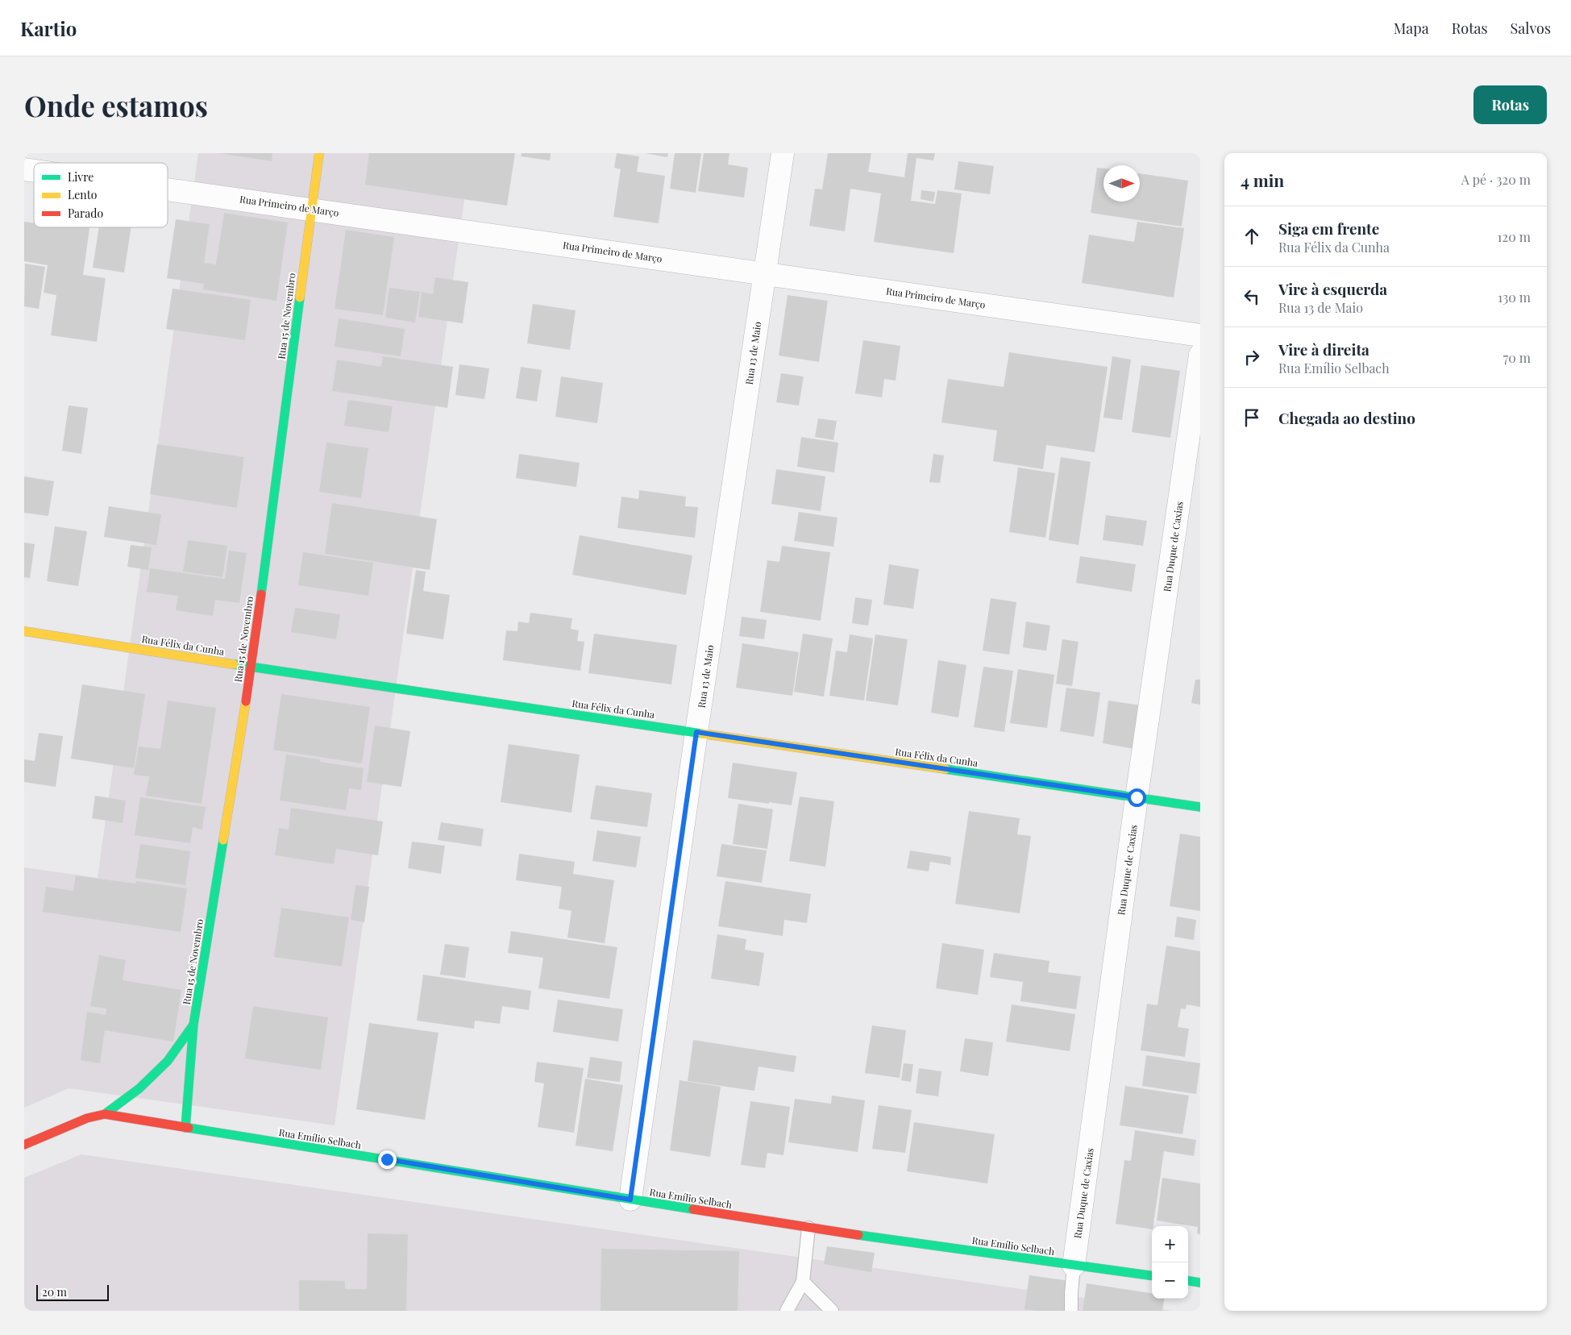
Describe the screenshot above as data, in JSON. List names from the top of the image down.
{
  "streets": {
    "main road": ["Rua 15 de Novembro", "Rua Félix da Cunha", "Rua Emílio Selbach"],
    "street": ["Rua Primeiro de Março", "Rua 13 de Maio", "Rua Duque de Caxias"]
  },
  "crossings": [
    ["Rua Primeiro de Março", "Rua 15 de Novembro"],
    ["Rua Primeiro de Março", "Rua 13 de Maio"],
    ["Rua 15 de Novembro", "Rua Félix da Cunha"],
    ["Rua 15 de Novembro", "Rua Emílio Selbach"],
    ["Rua 13 de Maio", "Rua Félix da Cunha"],
    ["Rua 13 de Maio", "Rua Emílio Selbach"],
    ["Rua Duque de Caxias", "Rua Félix da Cunha"],
    ["Rua Duque de Caxias", "Rua Emílio Selbach"]
  ],
  "legend": ["Livre", "Lento", "Parado"],
  "scale_bar": "20 m",
  "north": "right",
  "page": {
    "header": "Kartio",
    "nav": ["Mapa", "Rotas", "Salvos"],
    "buttons": "Rotas",
    "title": "Onde estamos",
    "heading": ["4 min", "A pé · 320 m"],
    "list": [
      ["Siga em frente", "Rua Félix da Cunha", "120 m"],
      ["Vire à esquerda", "Rua 13 de Maio", "130 m"],
      ["Vire à direita", "Rua Emílio Selbach", "70 m"],
      "Chegada ao destino"
    ],
    "map_buttons": ["+", "−"],
    "scale": "20 m"
  }
}
